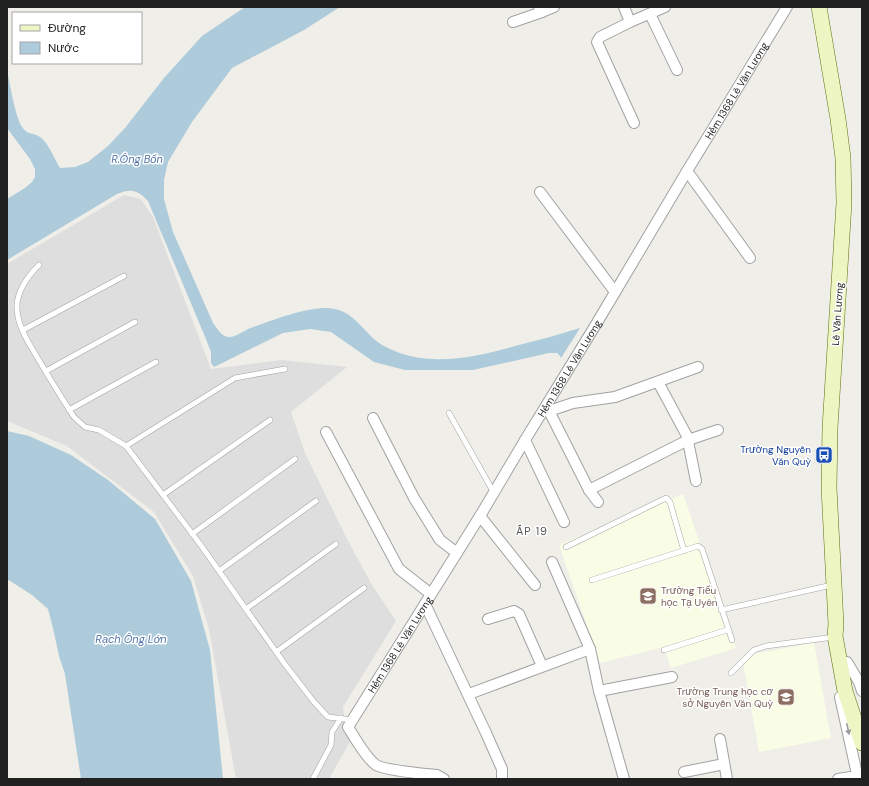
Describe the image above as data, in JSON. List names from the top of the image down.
{
  "streets": {
    "main road": ["Lê Văn Lương"],
    "street": ["Hẻm 1368 Lê Văn Lương"]
  },
  "districts": ["ẤP 19"],
  "water": ["R.Ông Bổn", "Rạch Ông Lớn"],
  "places": {
    "bus stop": ["Trường Nguyễn Văn Quỳ"],
    "school or university": ["Trường Tiểu học Tạ Uyên", "Trường Trung học cơ sở Nguyễn Văn Quỳ"]
  },
  "legend": ["Đường", "Nước"]
}
